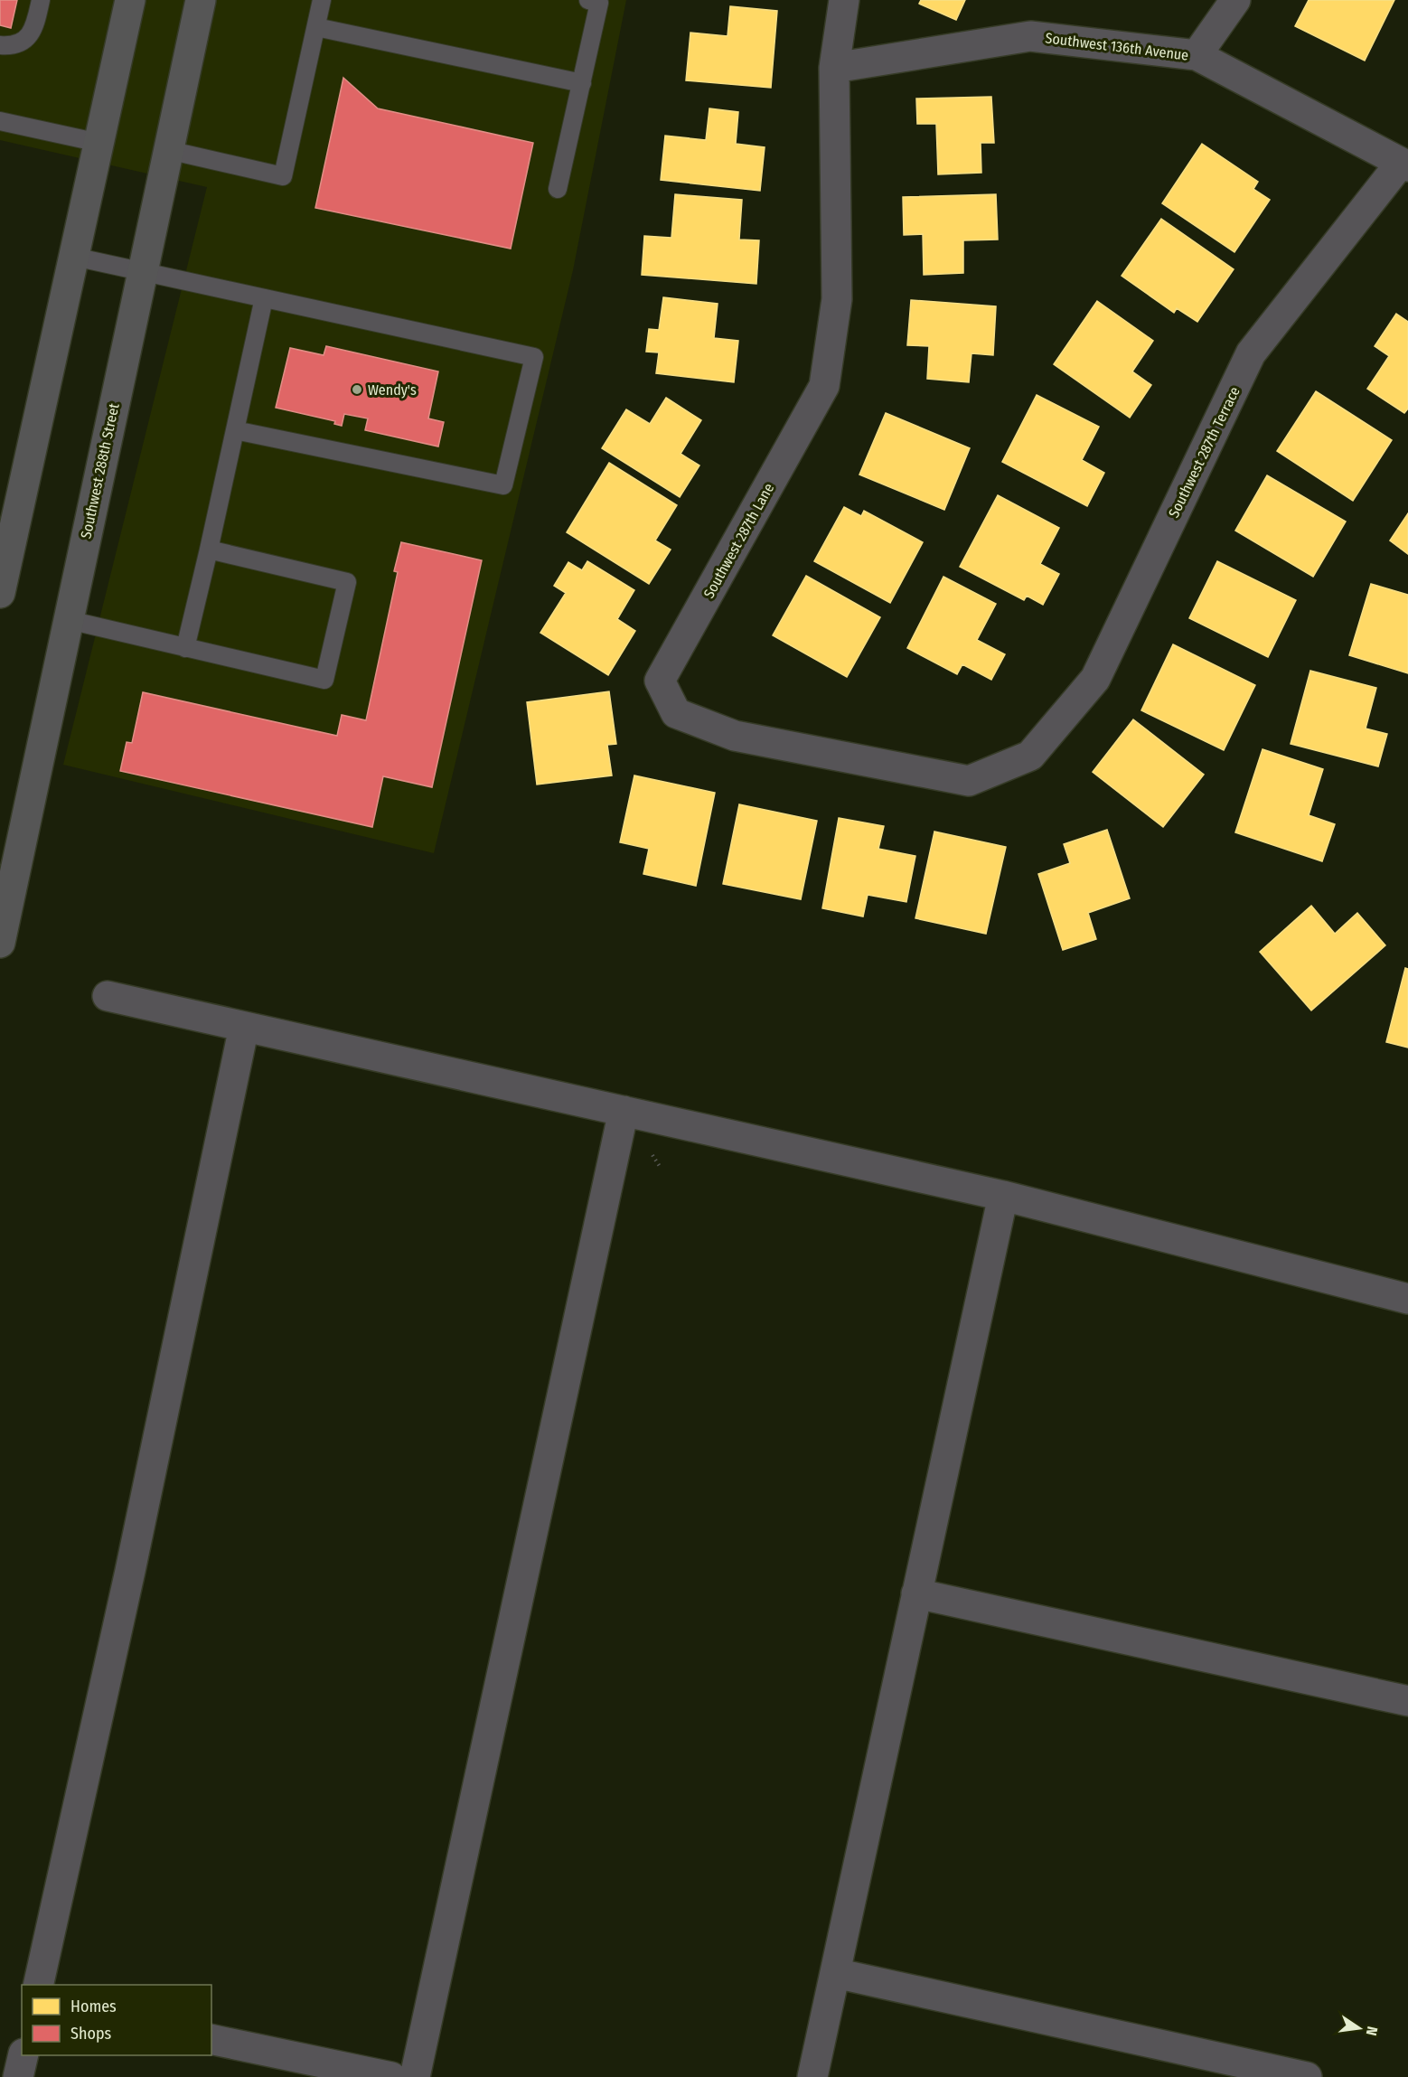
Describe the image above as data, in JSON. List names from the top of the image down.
{
  "streets": {
    "main road": ["Southwest 288th Street"],
    "street": ["Southwest 136th Avenue", "Southwest 287th Terrace", "Southwest 287th Lane"]
  },
  "crossings": [
    ["Southwest 136th Avenue", "Southwest 287th Terrace"],
    ["Southwest 136th Avenue", "Southwest 287th Lane"],
    ["Southwest 287th Terrace", "Southwest 287th Lane"]
  ],
  "places": ["Wendy's"],
  "legend": ["Homes", "Shops"],
  "north": "right"
}
